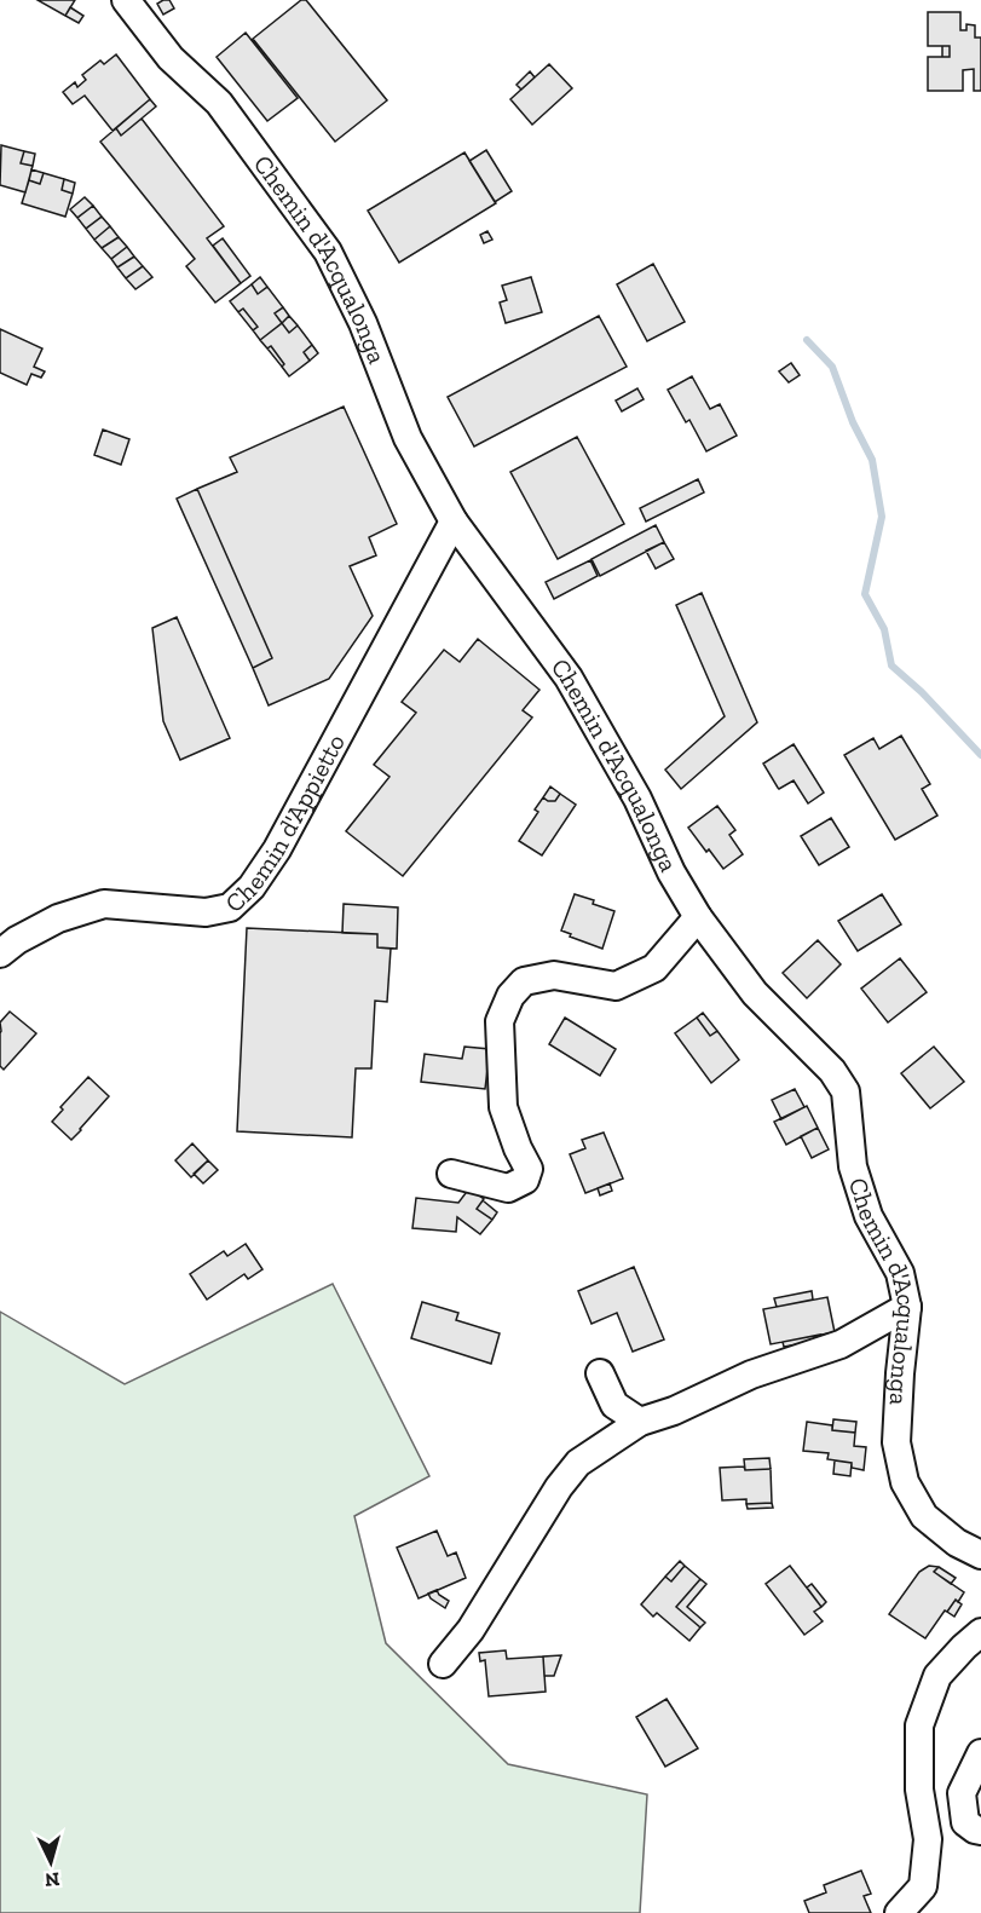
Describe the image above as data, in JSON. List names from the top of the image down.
{
  "streets": {
    "street": ["Chemin d'Acqualonga", "Chemin d'Appietto"]
  },
  "crossings": [
    ["Chemin d'Acqualonga", "Chemin d'Appietto"]
  ],
  "north": "bottom"
}
